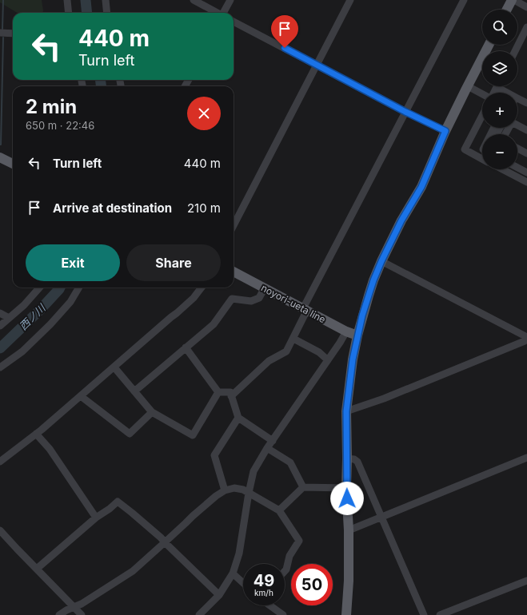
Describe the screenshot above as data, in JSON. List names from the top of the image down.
{
  "streets": {
    "main road": ["noyori-ueta line"]
  },
  "water": ["西ノ川"],
  "page": {
    "map_buttons": ["+", "−"],
    "turn": ["440 m", "Turn left"],
    "heading": ["2 min", "650 m · 22:46"],
    "list": [
      {
        "name": "Turn left",
        "value": "440 m"
      },
      {
        "name": "Arrive at destination",
        "value": "210 m"
      }
    ],
    "buttons": ["Exit", "Share"],
    "speed": "49 km/h",
    "limit": "50"
  }
}
